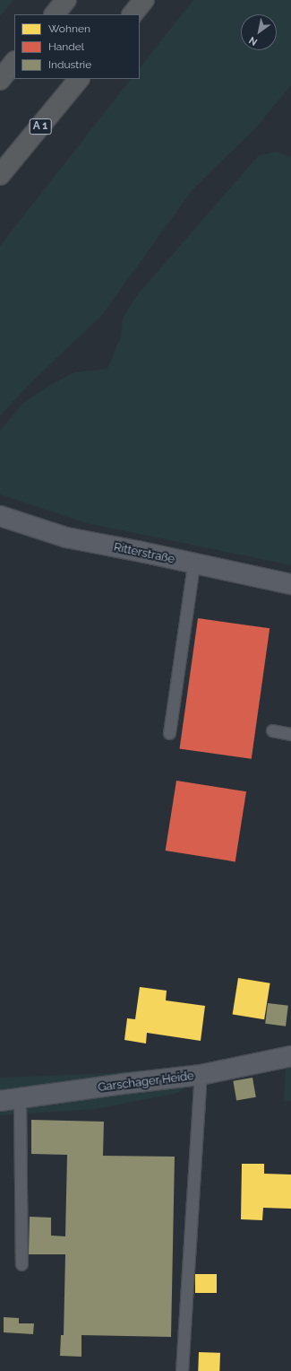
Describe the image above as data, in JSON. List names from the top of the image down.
{
  "streets": {
    "highway": ["A 1"],
    "street": ["Ritterstraße", "Garschager Heide"]
  },
  "legend": ["Wohnen", "Handel", "Industrie"],
  "north": "bottom left"
}
